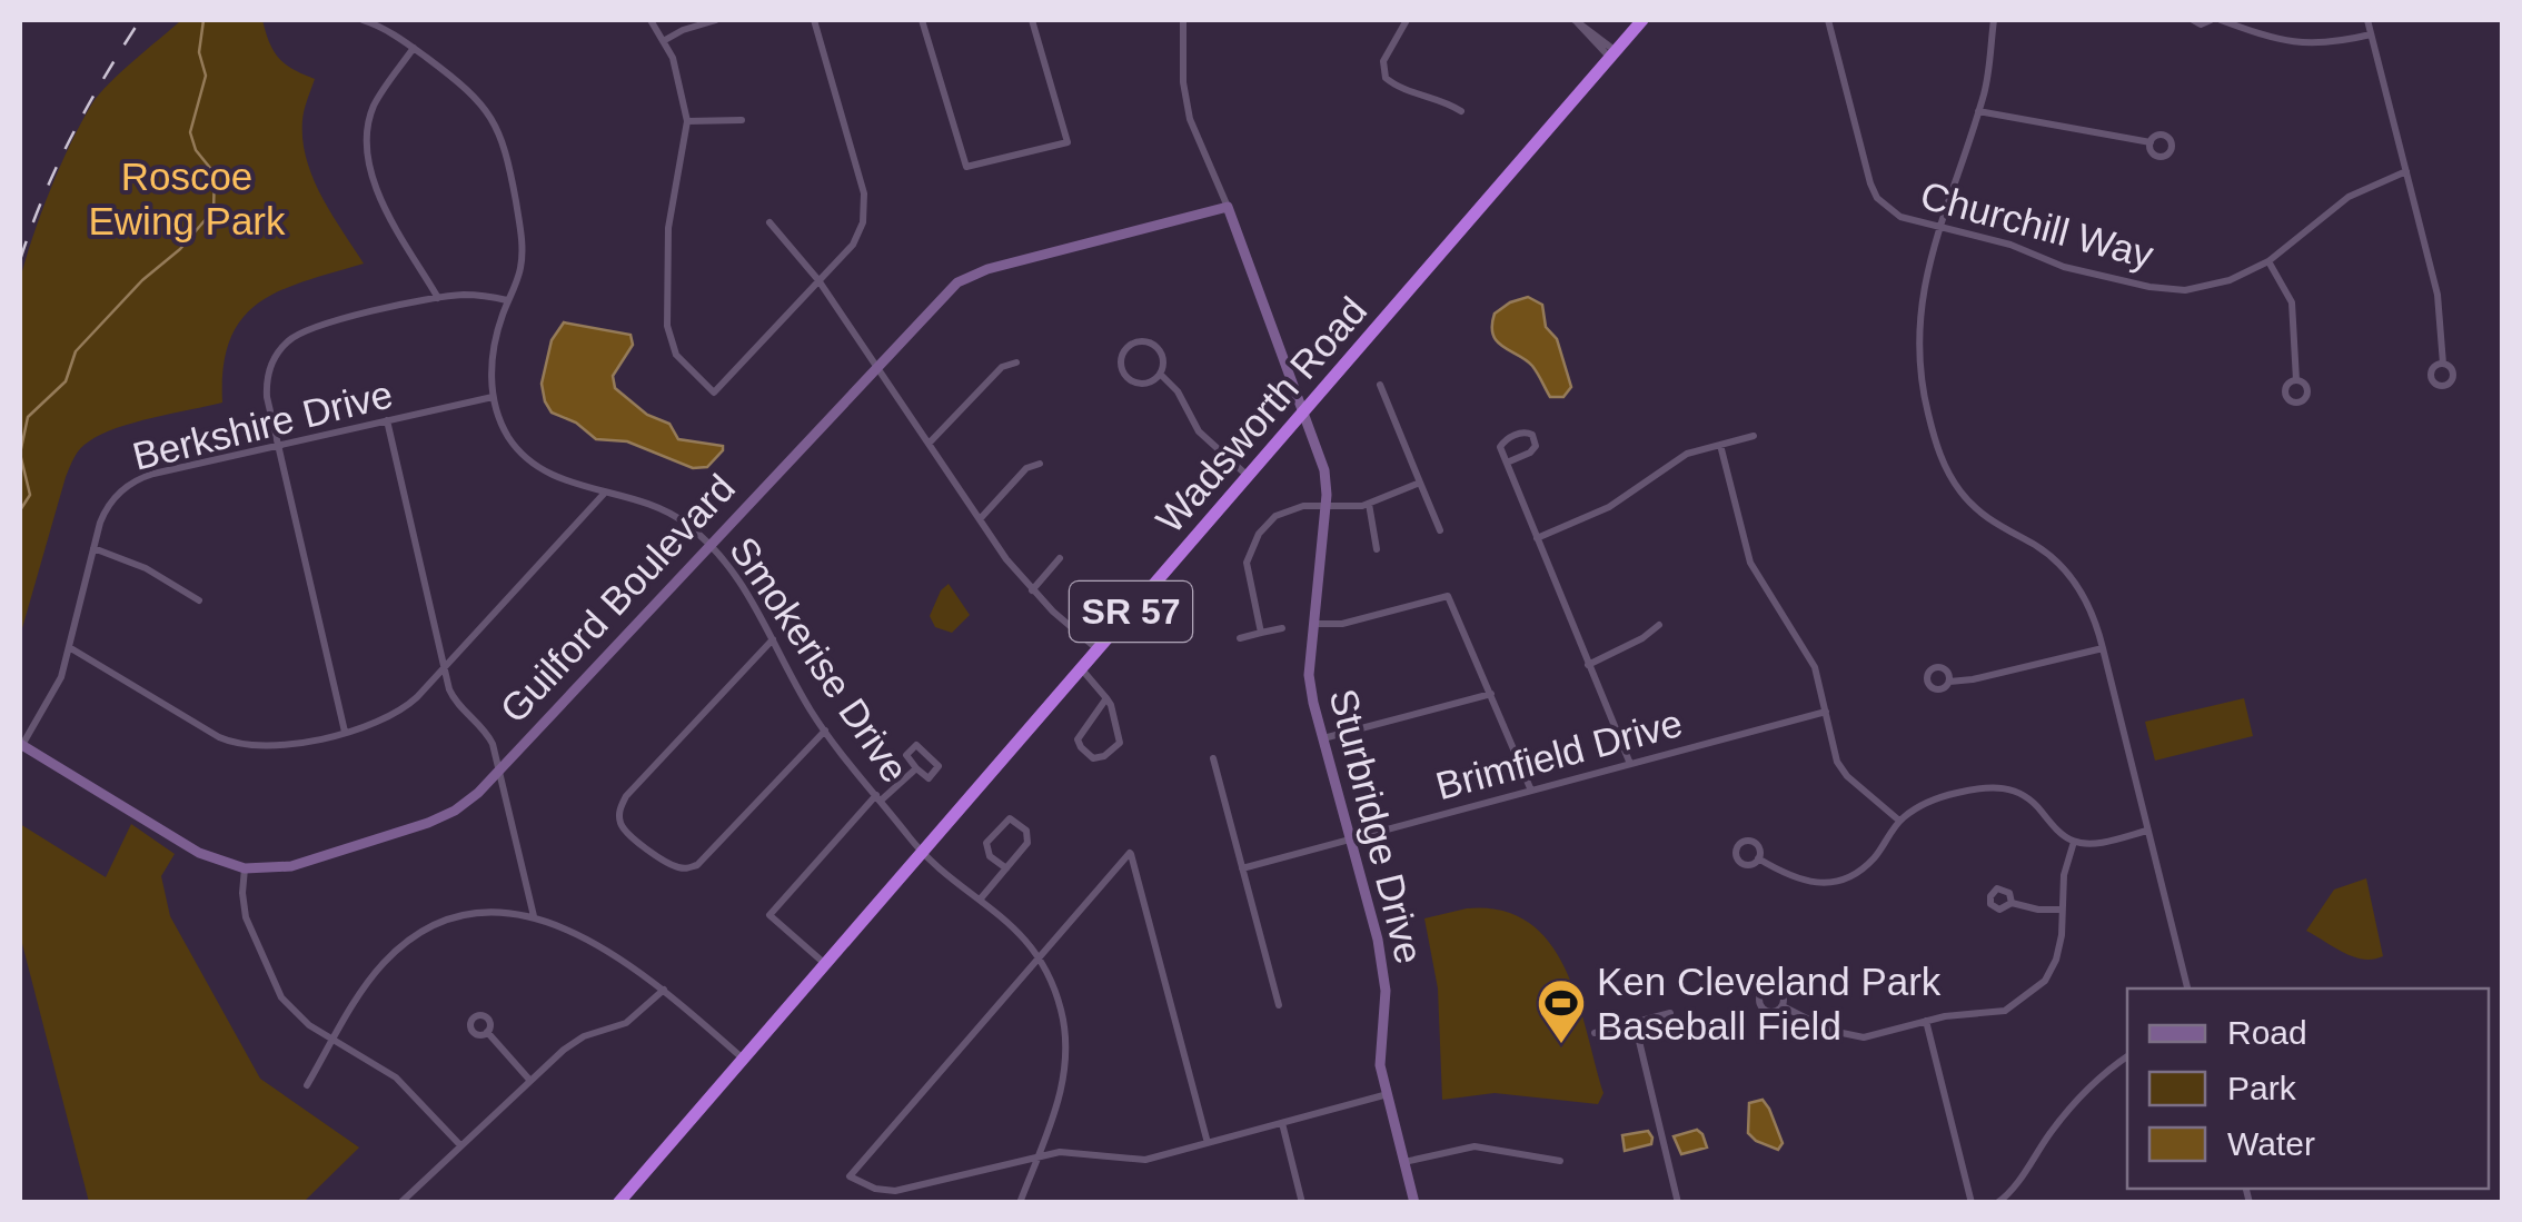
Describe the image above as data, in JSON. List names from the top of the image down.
{
  "streets": {
    "highway": ["Wadsworth Road", "SR 57"],
    "street": [
      "Churchill Way",
      "Berkshire Drive",
      "Guilford Boulevard",
      "Smokerise Drive",
      "Brimfield Drive",
      "Sturbridge Drive"
    ]
  },
  "crossings": [
    ["Wadsworth Road", "Smokerise Drive"],
    ["Wadsworth Road", "Sturbridge Drive"],
    ["Berkshire Drive", "Guilford Boulevard"],
    ["Berkshire Drive", "Smokerise Drive"],
    ["Guilford Boulevard", "Smokerise Drive"],
    ["Guilford Boulevard", "Sturbridge Drive"],
    ["Brimfield Drive", "Sturbridge Drive"]
  ],
  "parks": ["Roscoe Ewing Park"],
  "places": {
    "sports": ["Ken Cleveland Park Baseball Field"]
  },
  "legend": ["Road", "Park", "Water"]
}
